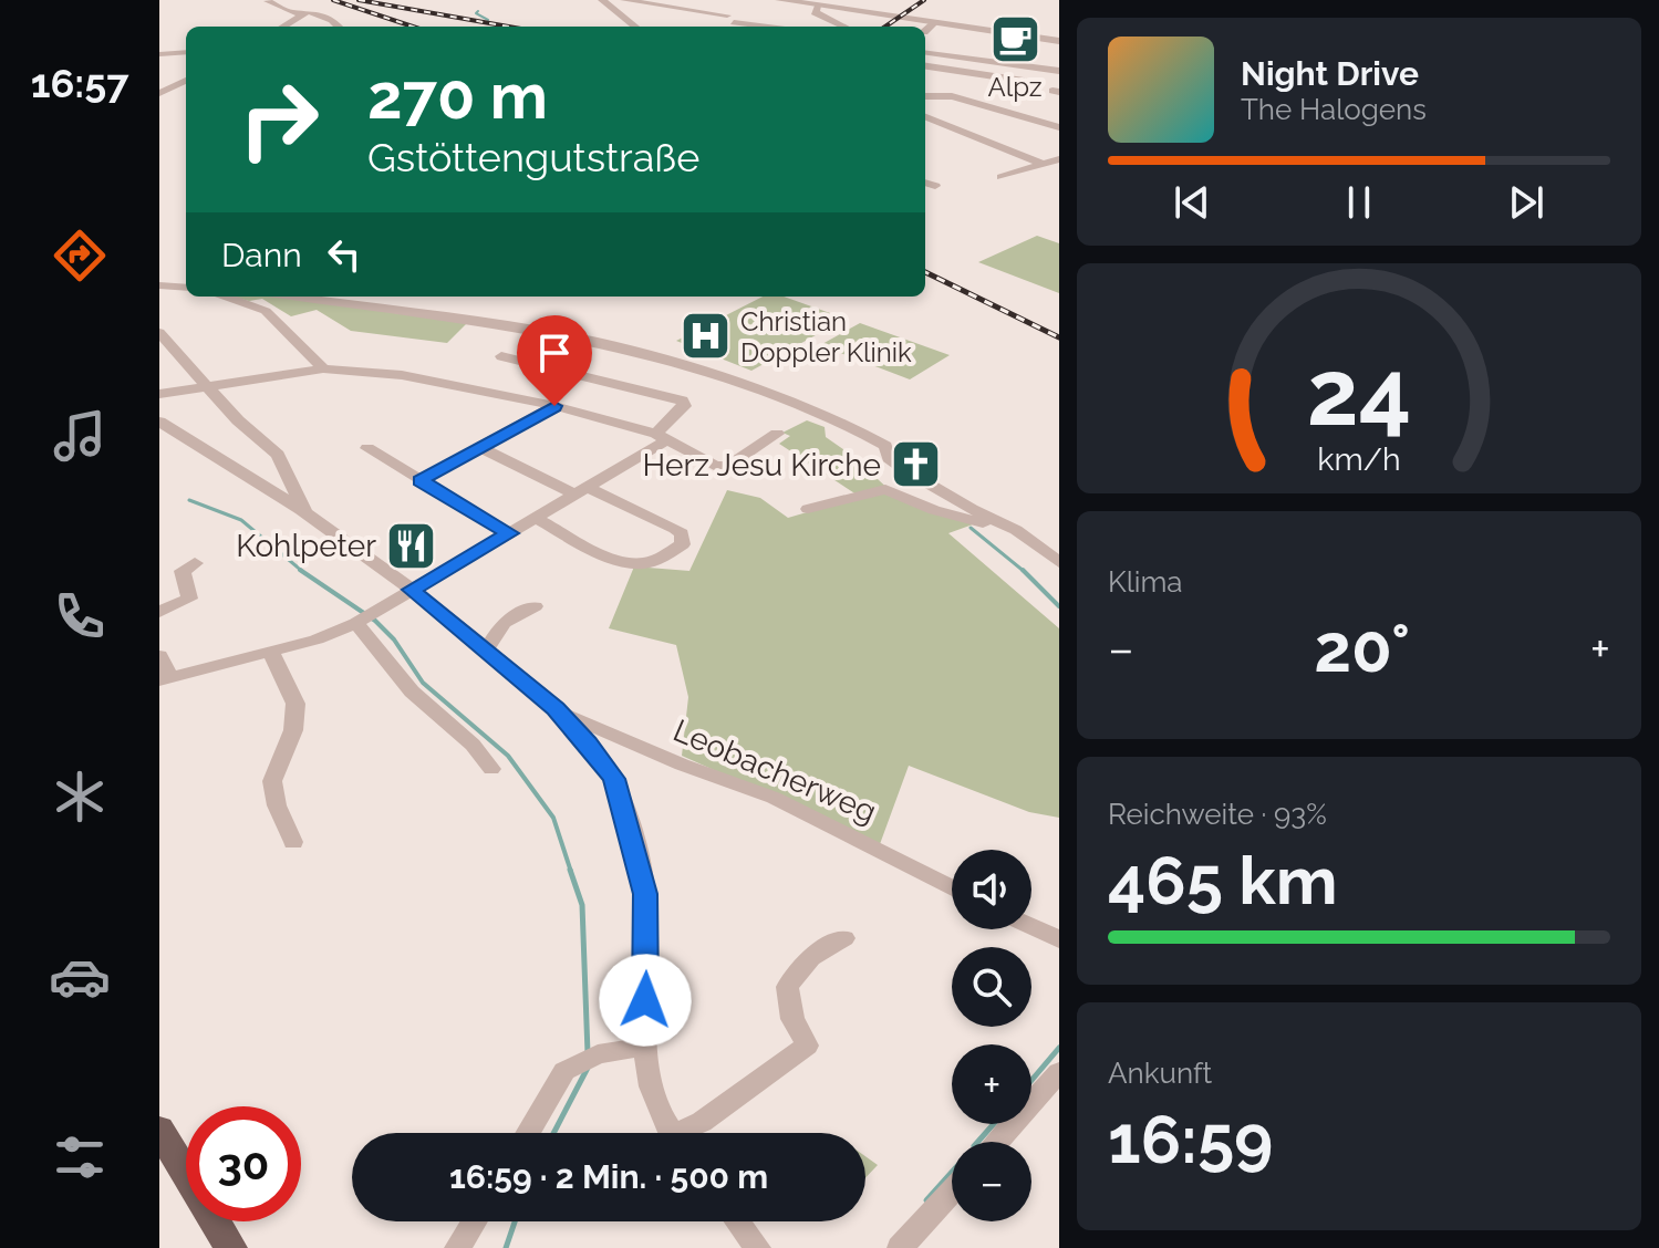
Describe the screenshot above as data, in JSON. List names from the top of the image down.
{
  "streets": {
    "street": ["Leobacherweg"]
  },
  "places": {
    "cafe": ["Alpz"],
    "hospital": ["Christian Doppler Klinik"],
    "church": ["Herz Jesu Kirche"],
    "restaurant": ["Kohlpeter"]
  },
  "page": {
    "tabs": "16:57",
    "turn": ["270 m", "Gstöttengutstraße"],
    "song": ["Night Drive", "The Halogens"],
    "then": "Dann",
    "tile": [
      "Klima",
      ["Reichweite · 93%", "465 km"],
      ["Ankunft", "16:59"]
    ],
    "heat": ["−", "20°", "+"],
    "map_buttons": ["+", "−"],
    "limit": "30",
    "trip": "16:59 · 2 Min. · 500 m",
    "gauge": ["24", "km/h"]
  }
}
